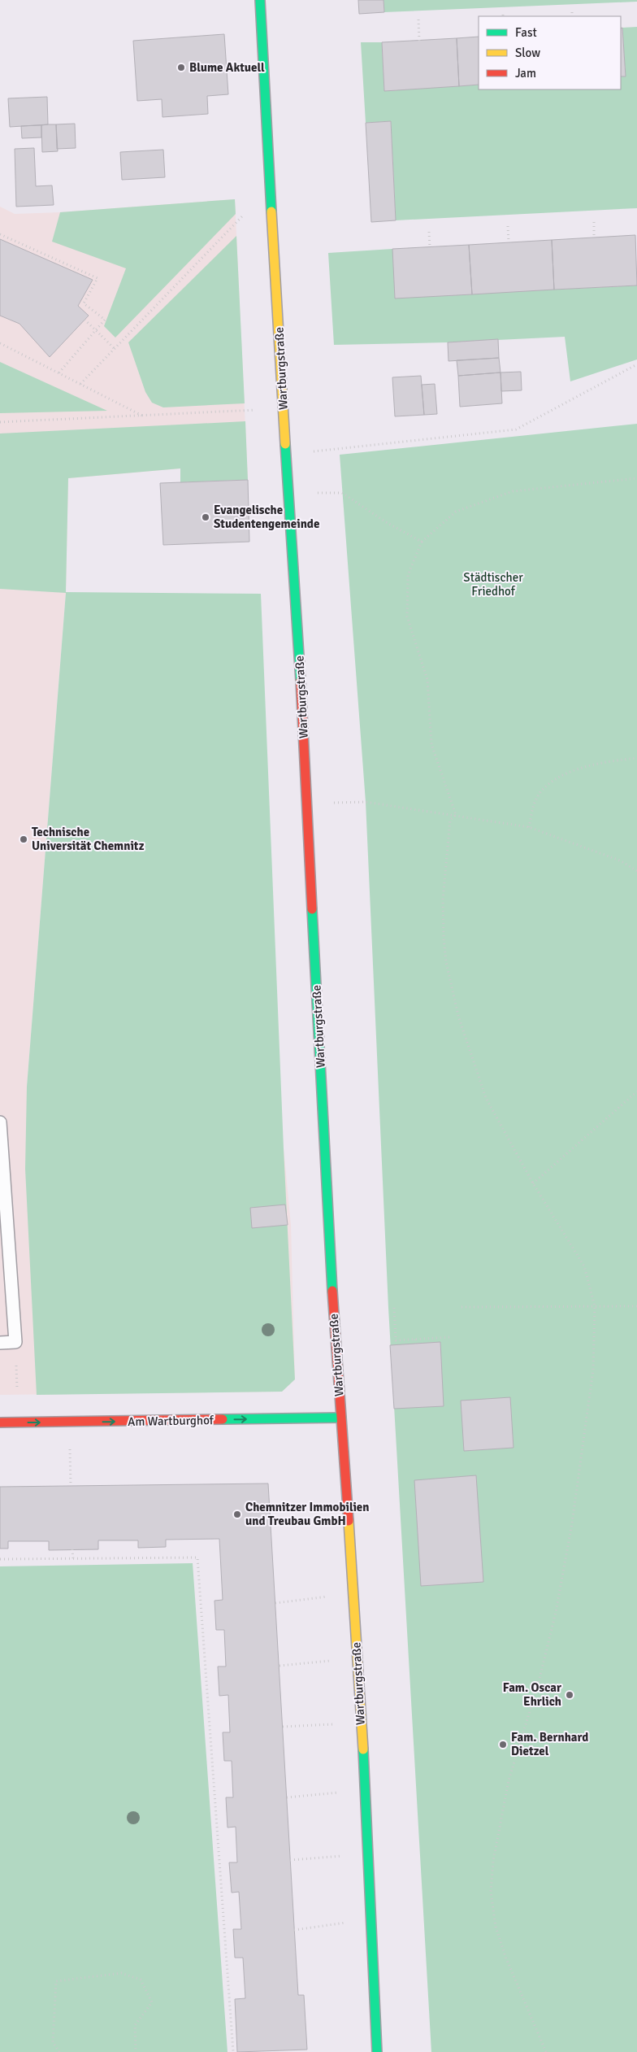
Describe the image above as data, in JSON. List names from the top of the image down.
{
  "streets": {
    "main road": ["Wartburgstraße", "Am Wartburghof"]
  },
  "crossings": [
    ["Wartburgstraße", "Am Wartburghof"]
  ],
  "one_way": ["Am Wartburghof"],
  "parks": ["Städtischer Friedhof"],
  "places": [
    "Blume Aktuell",
    "Evangelische Studentengemeinde",
    "Technische Universität Chemnitz",
    "Chemnitzer Immobilien und Treubau GmbH",
    "Fam. Oscar Ehrlich",
    "Fam. Bernhard Dietzel"
  ],
  "legend": ["Fast", "Slow", "Jam"]
}
